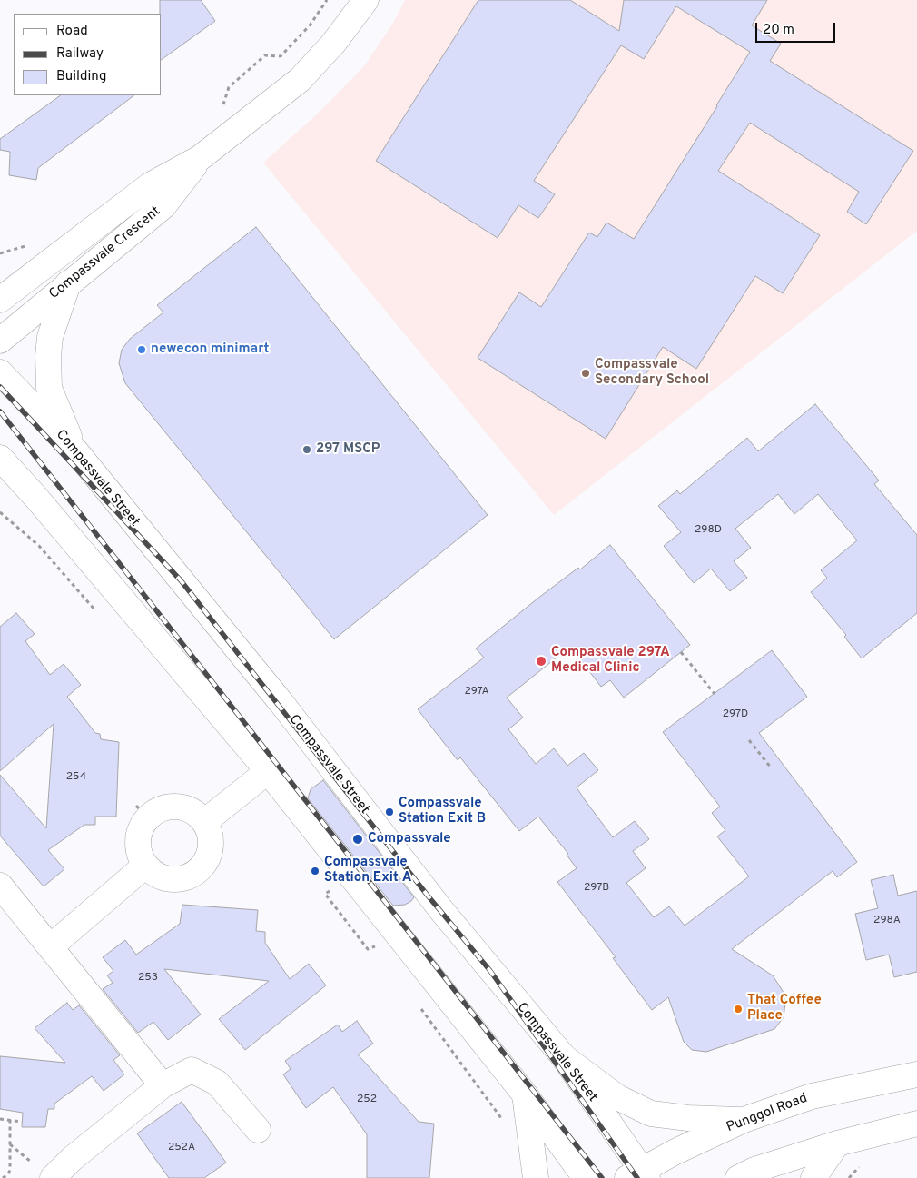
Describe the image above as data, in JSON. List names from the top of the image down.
{
  "streets": {
    "street": ["Compassvale Crescent", "Compassvale Street", "Punggol Road"]
  },
  "crossings": [
    ["Compassvale Street", "Punggol Road"]
  ],
  "places": [
    "newecon minimart",
    "Compassvale Secondary School",
    "297 MSCP",
    "Compassvale 297A Medical Clinic",
    "Compassvale Station Exit B",
    "Compassvale",
    "Compassvale Station Exit A",
    "That Coffee Place"
  ],
  "house_numbers": [
    "298D",
    "297A",
    "297D",
    "254",
    "297B",
    "298A",
    "253",
    "252",
    "252A"
  ],
  "legend": ["Road", "Railway", "Building"],
  "scale_bar": "20 m"
}
